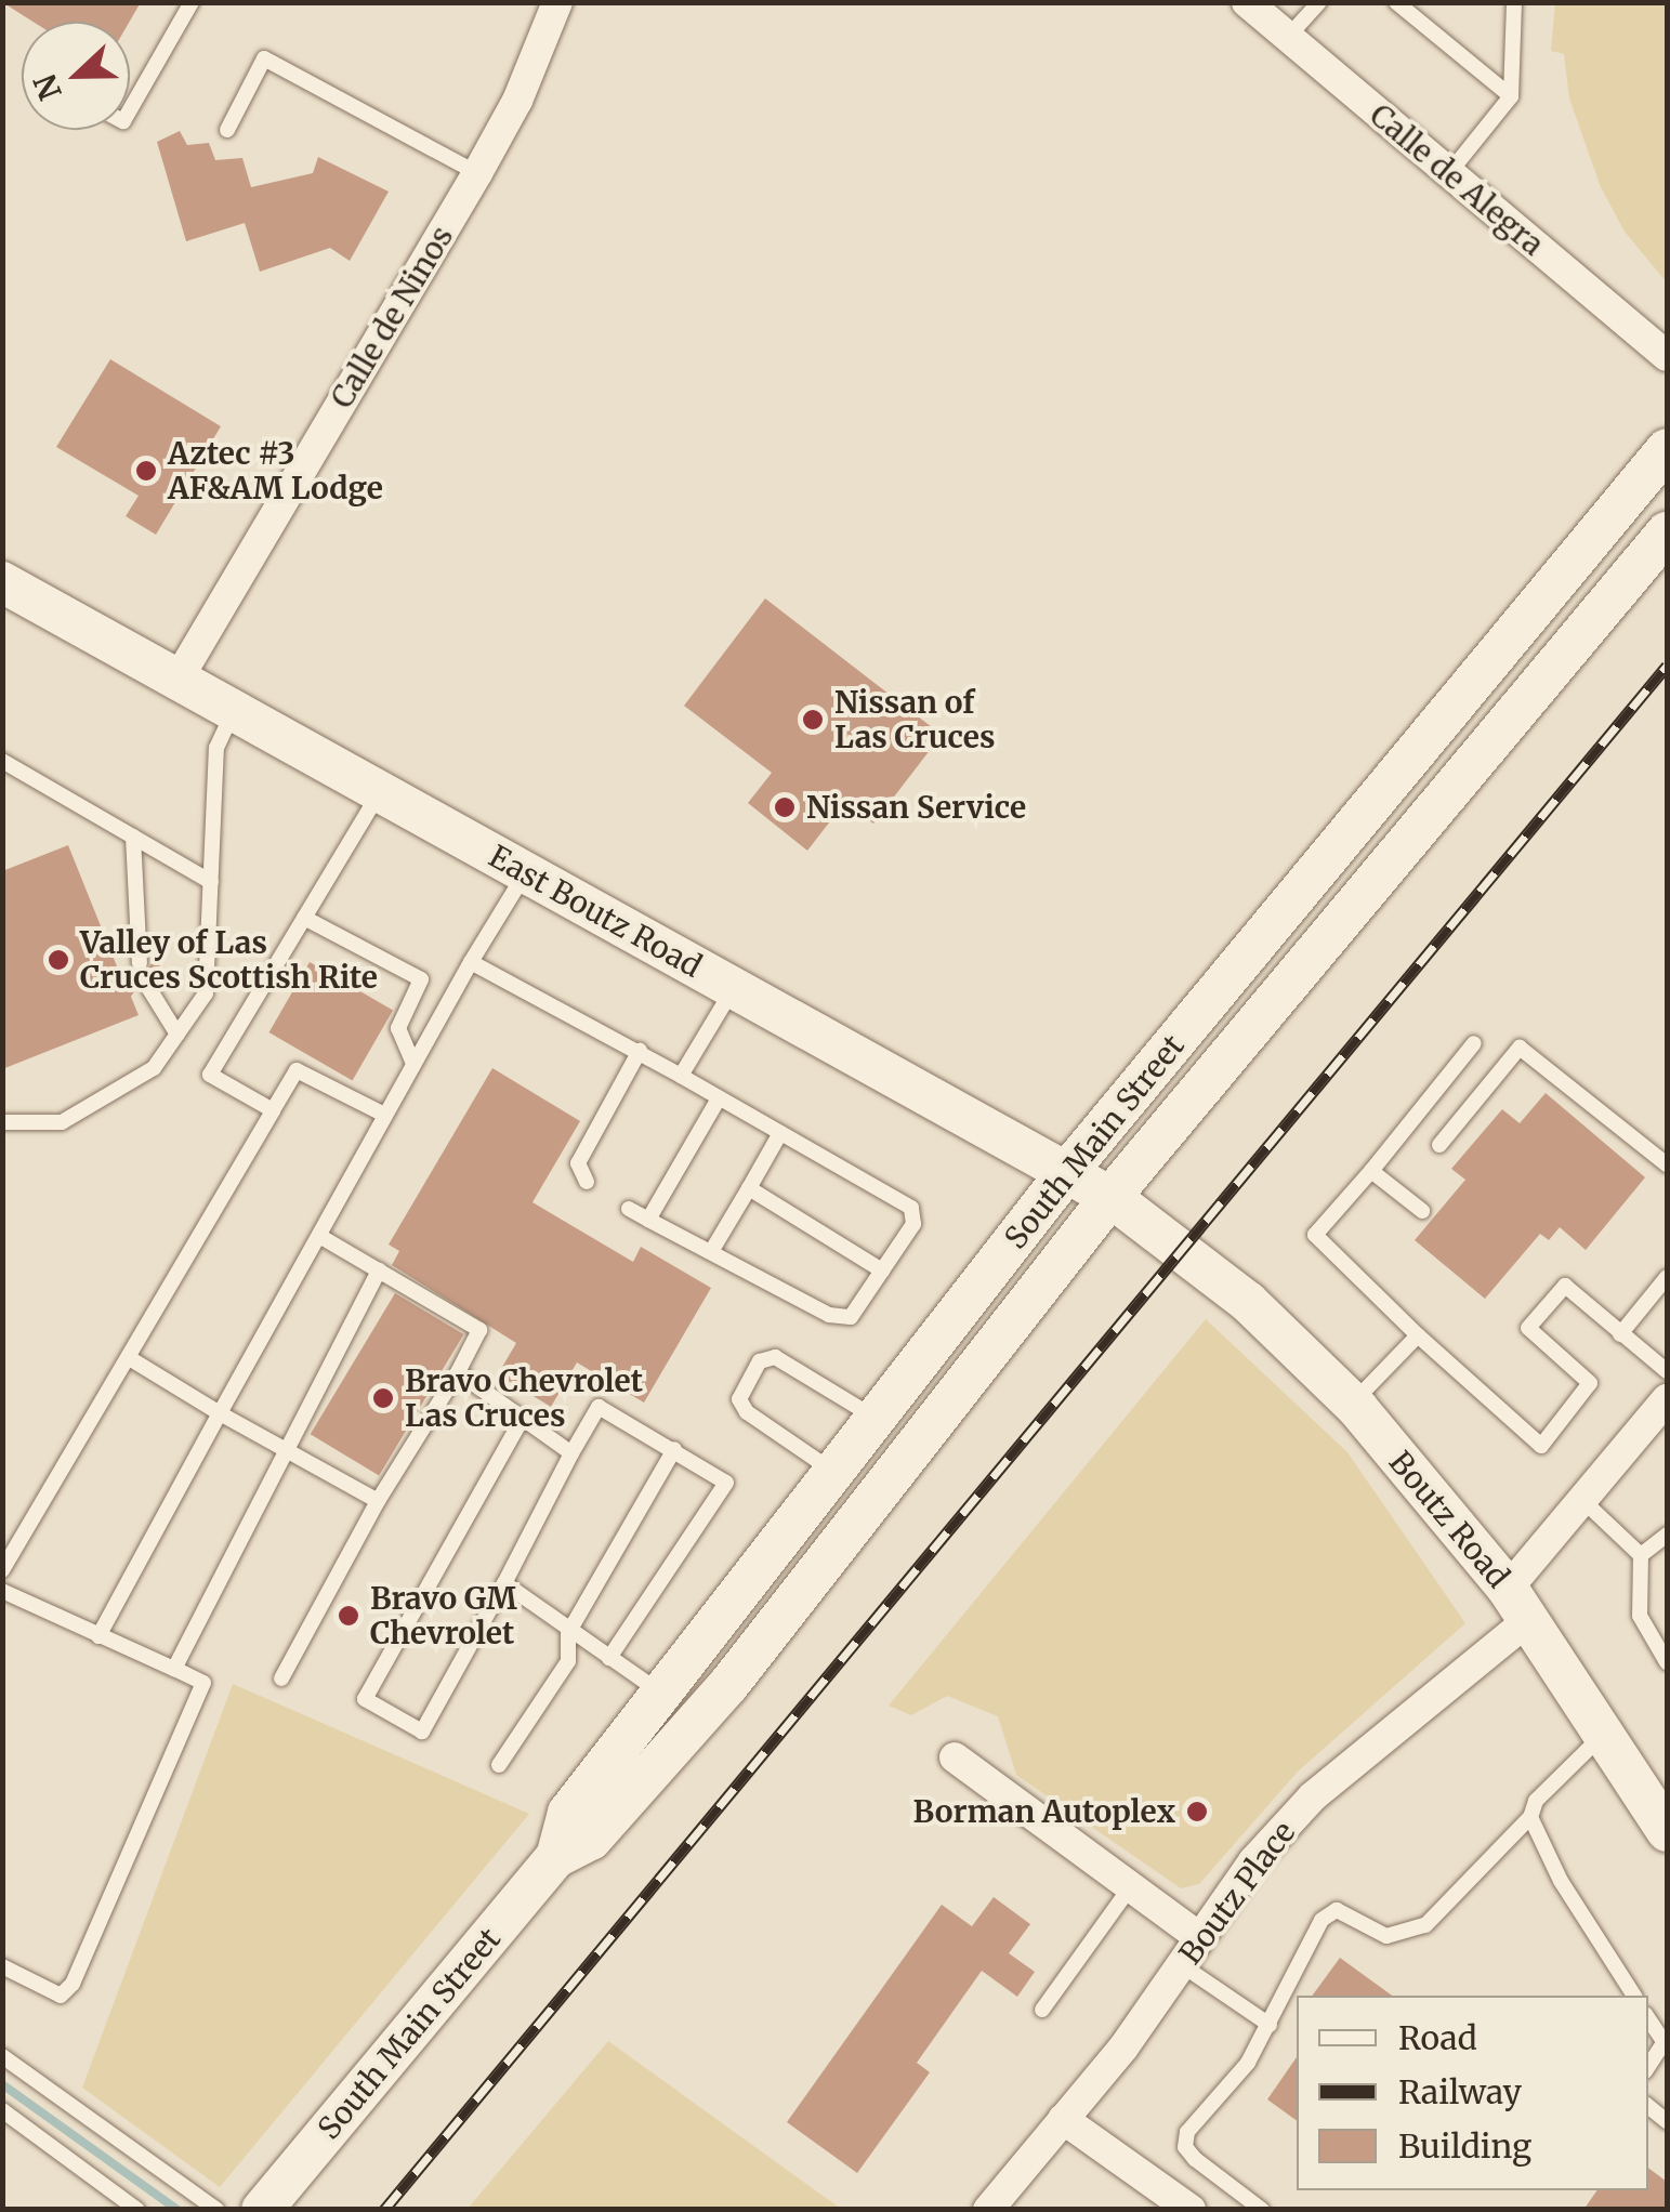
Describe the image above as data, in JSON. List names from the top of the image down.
{
  "streets": {
    "main road": ["East Boutz Road", "South Main Street", "Boutz Road"],
    "street": ["Calle de Alegra", "Calle de Ninos", "Boutz Place"]
  },
  "crossings": [
    ["Calle de Ninos", "East Boutz Road"],
    ["East Boutz Road", "South Main Street"],
    ["East Boutz Road", "Boutz Road"],
    ["Boutz Road", "Boutz Place"]
  ],
  "places": [
    "Aztec #3 AF&AM Lodge",
    "Nissan of Las Cruces",
    "Nissan Service",
    "Valley of Las Cruces Scottish Rite",
    "Bravo Chevrolet Las Cruces",
    "Bravo GM Chevrolet",
    "Borman Autoplex"
  ],
  "legend": ["Road", "Railway", "Building"],
  "north": "left"
}
